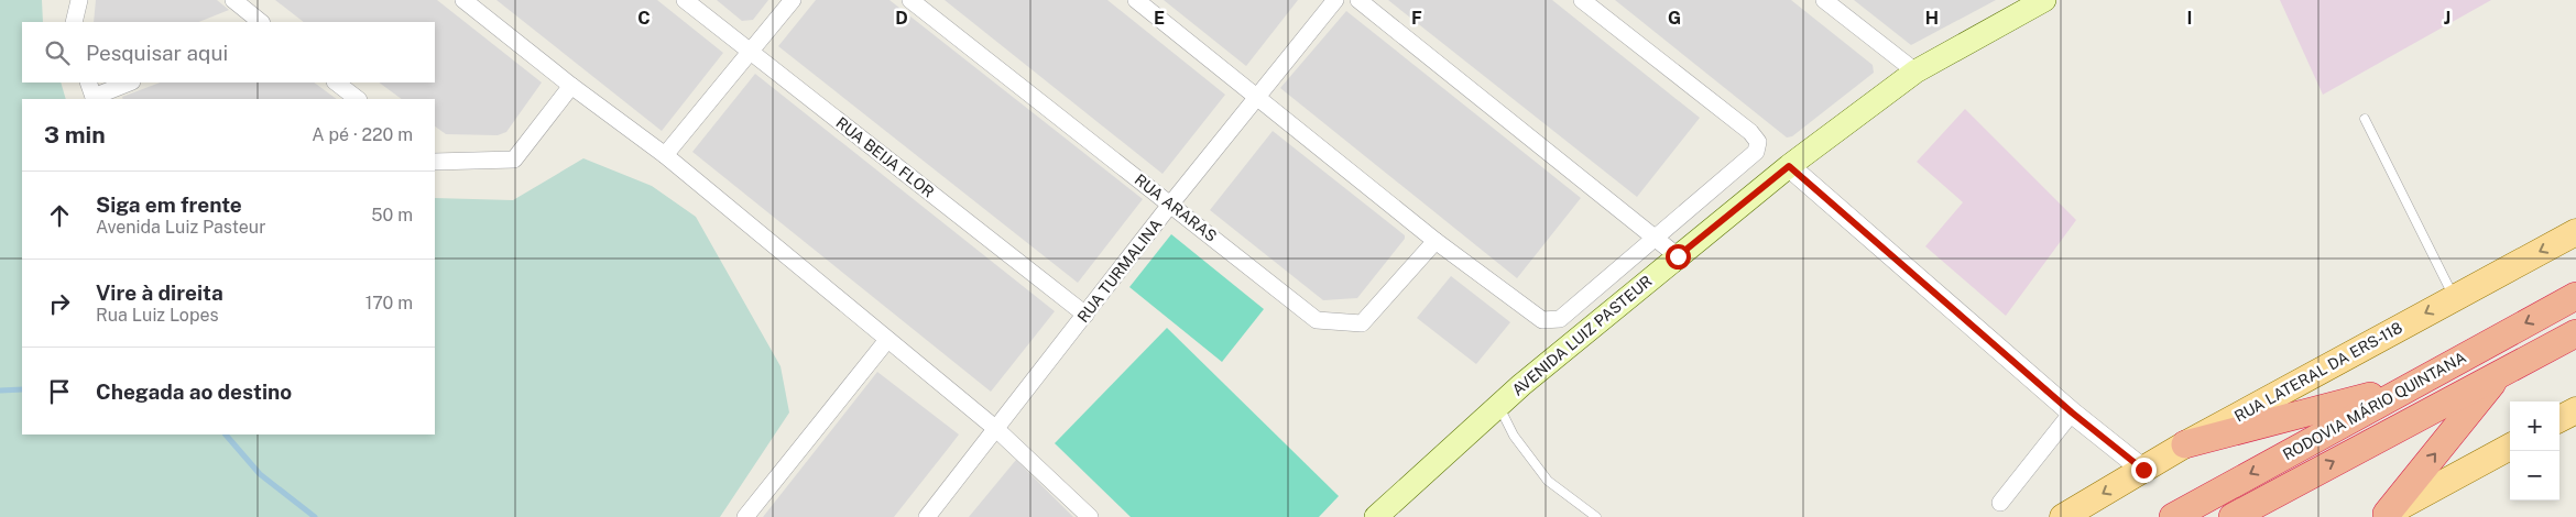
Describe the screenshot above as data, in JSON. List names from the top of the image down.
{
  "streets": {
    "highway": ["RODOVIA MÁRIO QUINTANA"],
    "main road": ["AVENIDA LUIZ PASTEUR", "RUA LATERAL DA ERS-118"],
    "street": ["RUA BEIJA FLOR", "RUA ARARAS", "RUA TURMALINA"]
  },
  "crossings": [
    ["RUA BEIJA FLOR", "RUA TURMALINA"],
    ["RUA ARARAS", "RUA TURMALINA"]
  ],
  "page": {
    "search": "Pesquisar aqui",
    "heading": ["3 min", "A pé · 220 m"],
    "list": [
      ["Siga em frente", "Avenida Luiz Pasteur", "50 m"],
      ["Vire à direita", "Rua Luiz Lopes", "170 m"],
      "Chegada ao destino"
    ],
    "map_buttons": ["+", "−"]
  },
  "grid": {
    "columns": [
      "C",
      "D",
      "E",
      "F",
      "G",
      "H",
      "I",
      "J"
    ]
  }
}
